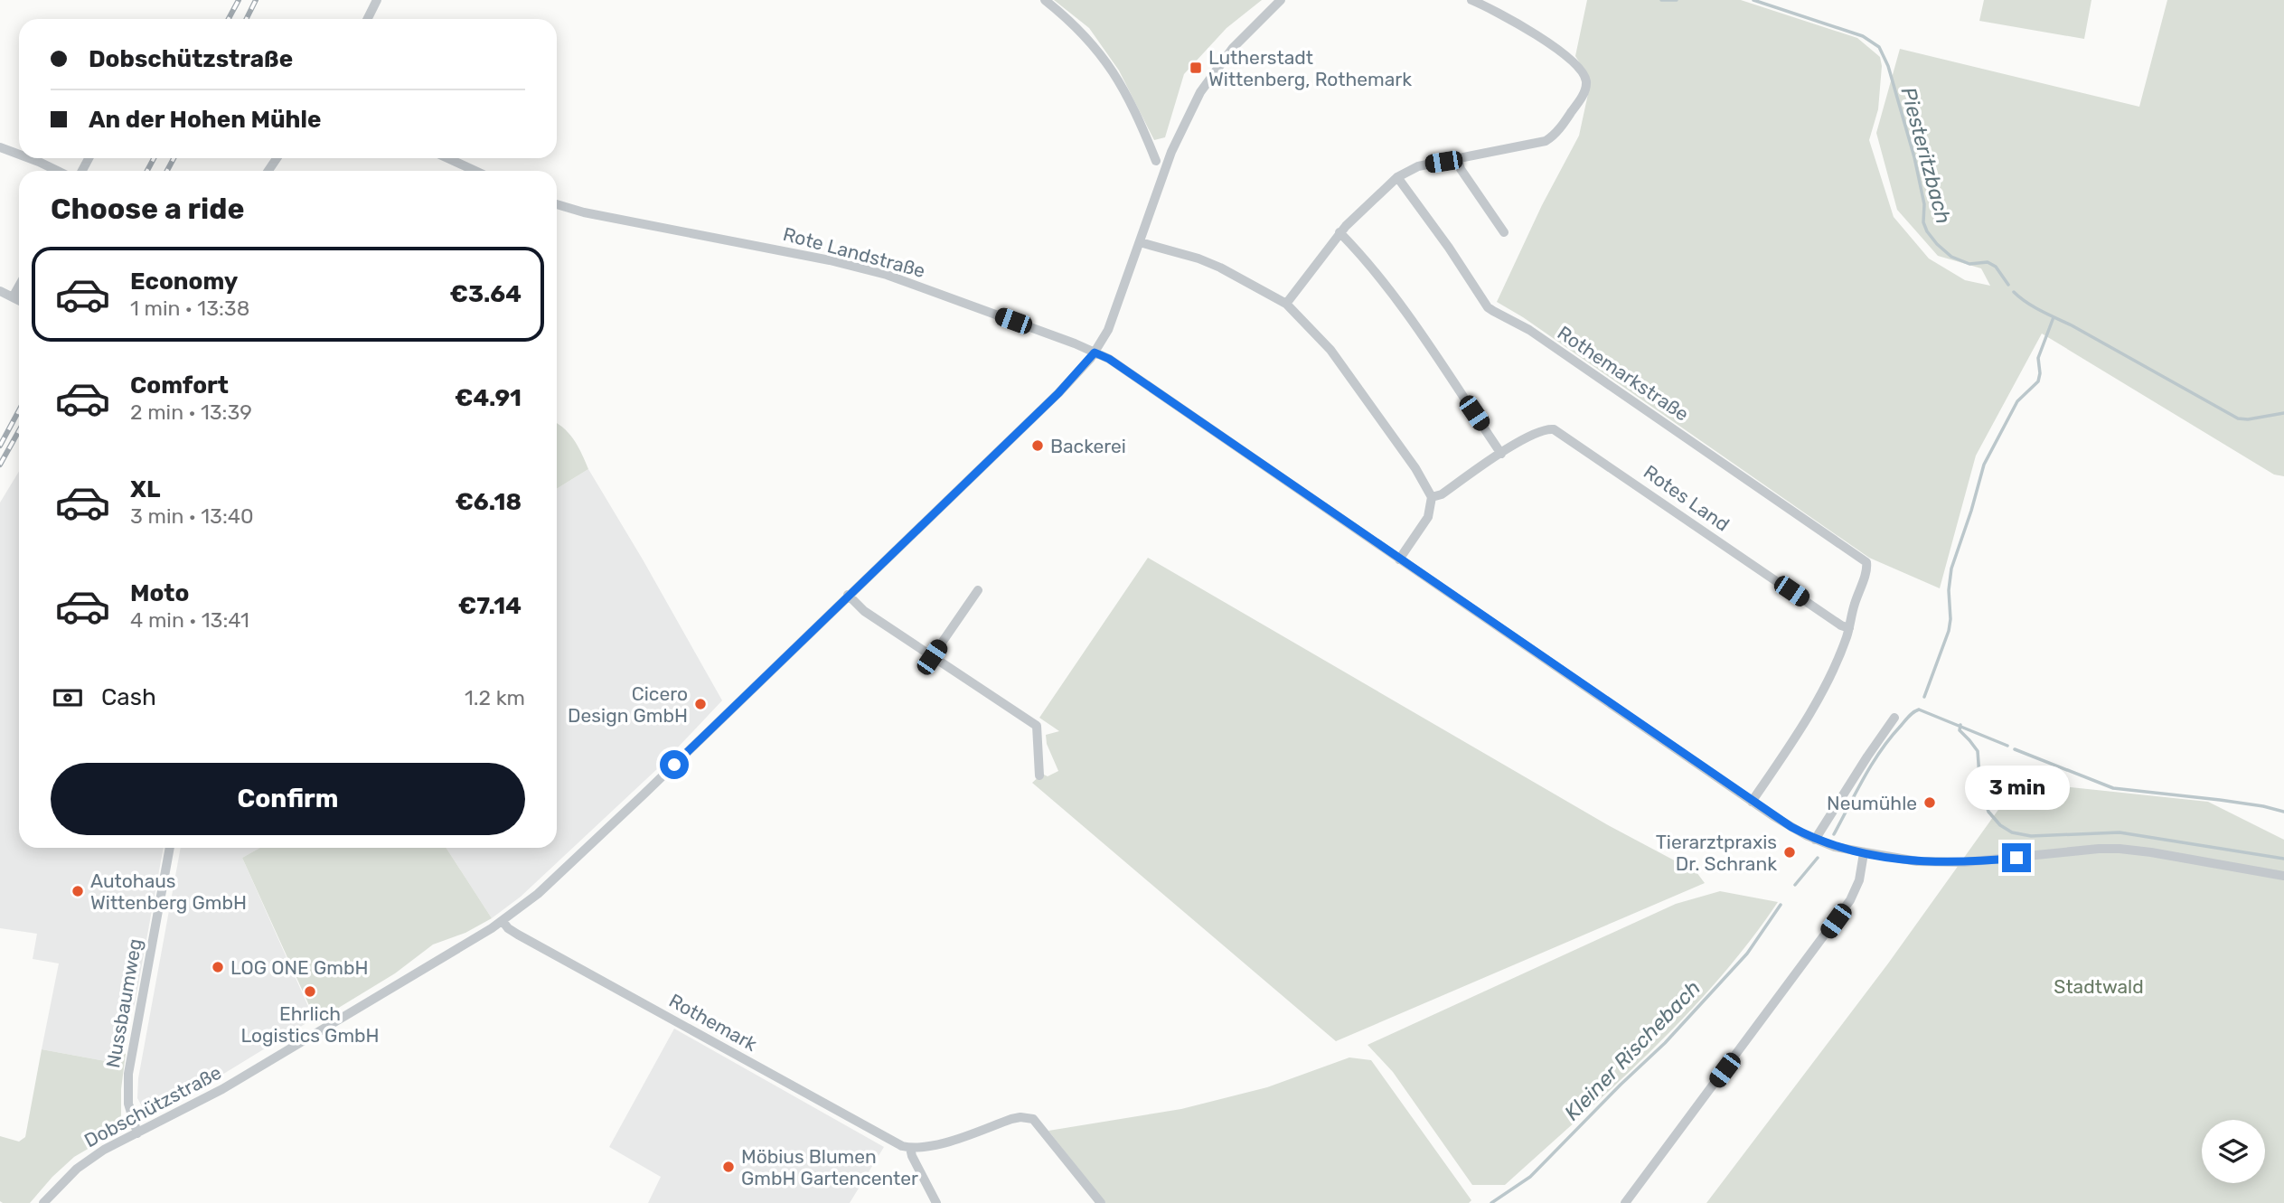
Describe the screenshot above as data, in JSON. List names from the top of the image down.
{
  "streets": {
    "street": [
      "Rote Landstraße",
      "Rothemarkstraße",
      "Rotes Land",
      "Nussbaumweg",
      "Rothemark",
      "Dobschützstraße"
    ]
  },
  "crossings": [
    ["Rothemarkstraße", "Rotes Land"],
    ["Nussbaumweg", "Dobschützstraße"],
    ["Rothemark", "Dobschützstraße"]
  ],
  "water": ["Piesteritzbach", "Kleiner Rischebach"],
  "parks": ["Stadtwald"],
  "places": {
    "transit": ["Lutherstadt Wittenberg, Rothemark"],
    "other": [
      "Backerei",
      "Cicero Design GmbH",
      "Neumühle",
      "Tierarztpraxis Dr. Schrank",
      "Autohaus Wittenberg GmbH",
      "LOG ONE GmbH",
      "Ehrlich Logistics GmbH",
      "Möbius Blumen GmbH Gartencenter"
    ]
  },
  "page": {
    "banner": ["Dobschützstraße", "An der Hohen Mühle"],
    "heading": "Choose a ride",
    "list": [
      {
        "name": "Economy",
        "note": "1 min · 13:38",
        "value": "€3.64"
      },
      {
        "name": "Comfort",
        "note": "2 min · 13:39",
        "value": "€4.91"
      },
      {
        "name": "XL",
        "note": "3 min · 13:40",
        "value": "€6.18"
      },
      {
        "name": "Moto",
        "note": "4 min · 13:41",
        "value": "€7.14"
      }
    ],
    "pay": ["Cash", "1.2 km"],
    "buttons": "Confirm",
    "bubble": "3 min"
  }
}
